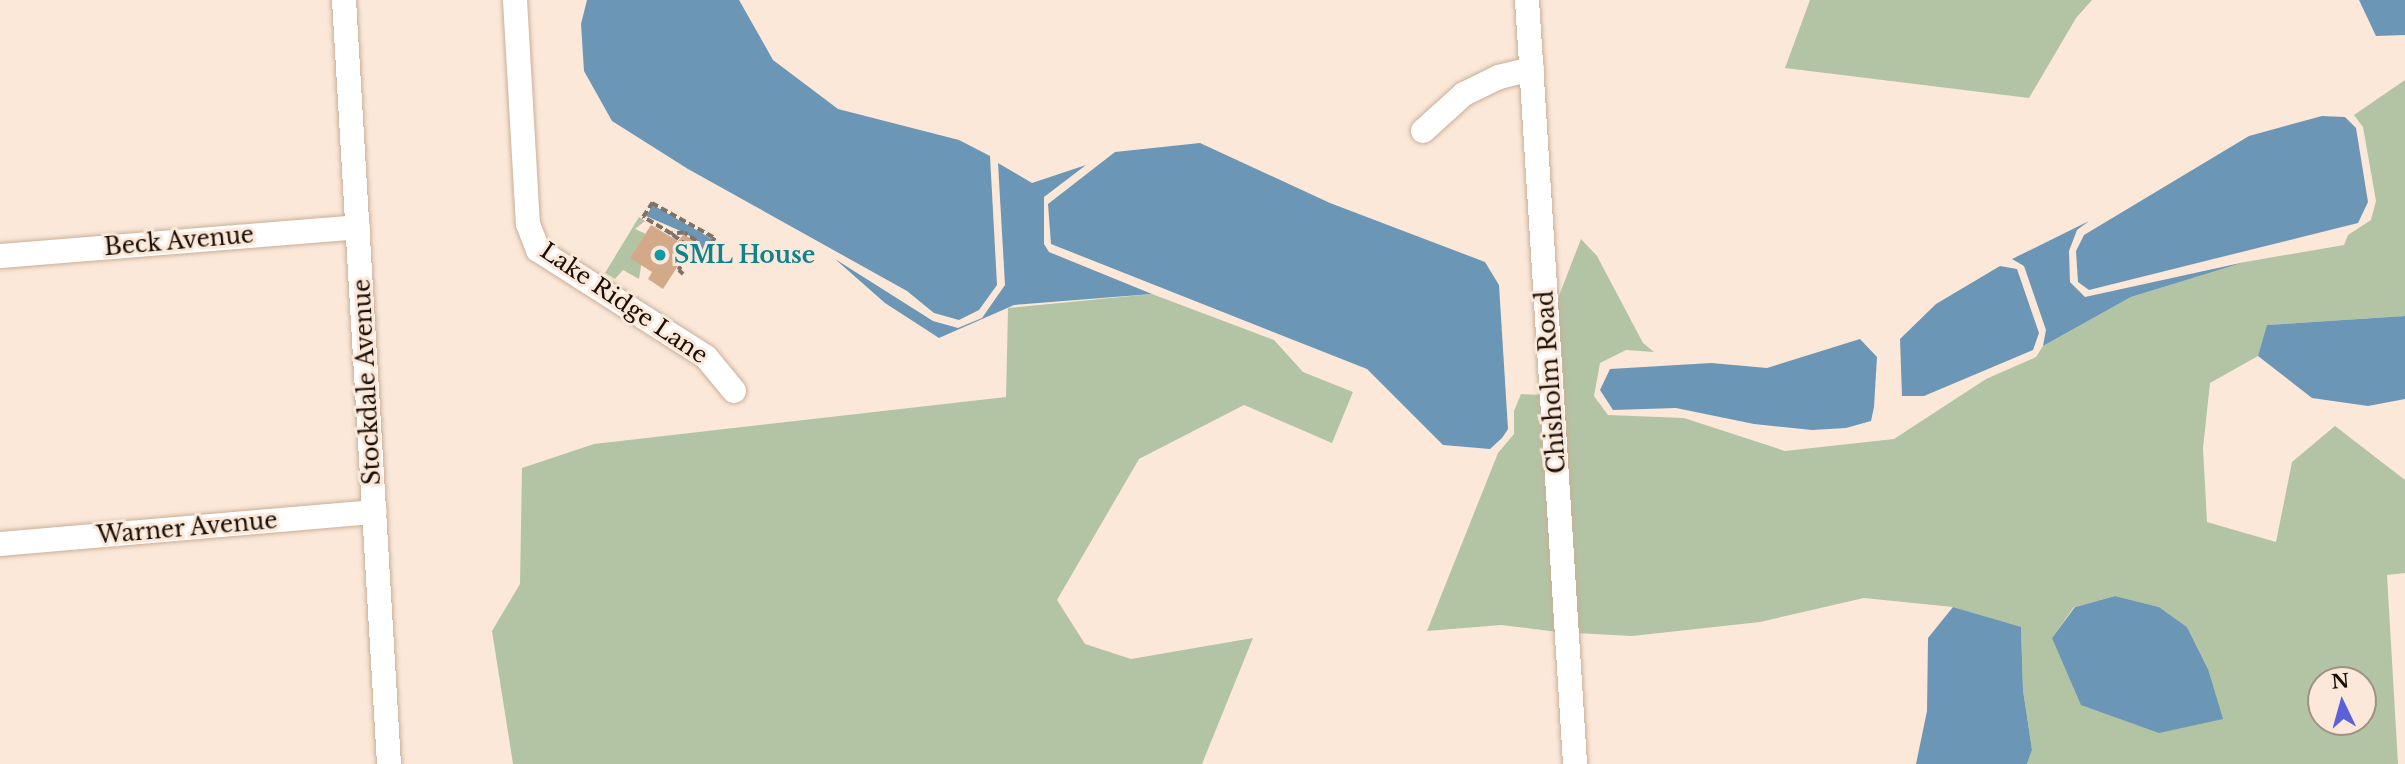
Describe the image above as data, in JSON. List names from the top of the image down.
{
  "streets": {
    "street": [
      "Beck Avenue",
      "Lake Ridge Lane",
      "Stockdale Avenue",
      "Chisholm Road",
      "Warner Avenue"
    ]
  },
  "crossings": [
    ["Beck Avenue", "Stockdale Avenue"],
    ["Stockdale Avenue", "Warner Avenue"]
  ],
  "places": ["SML House"],
  "north": "top"
}
